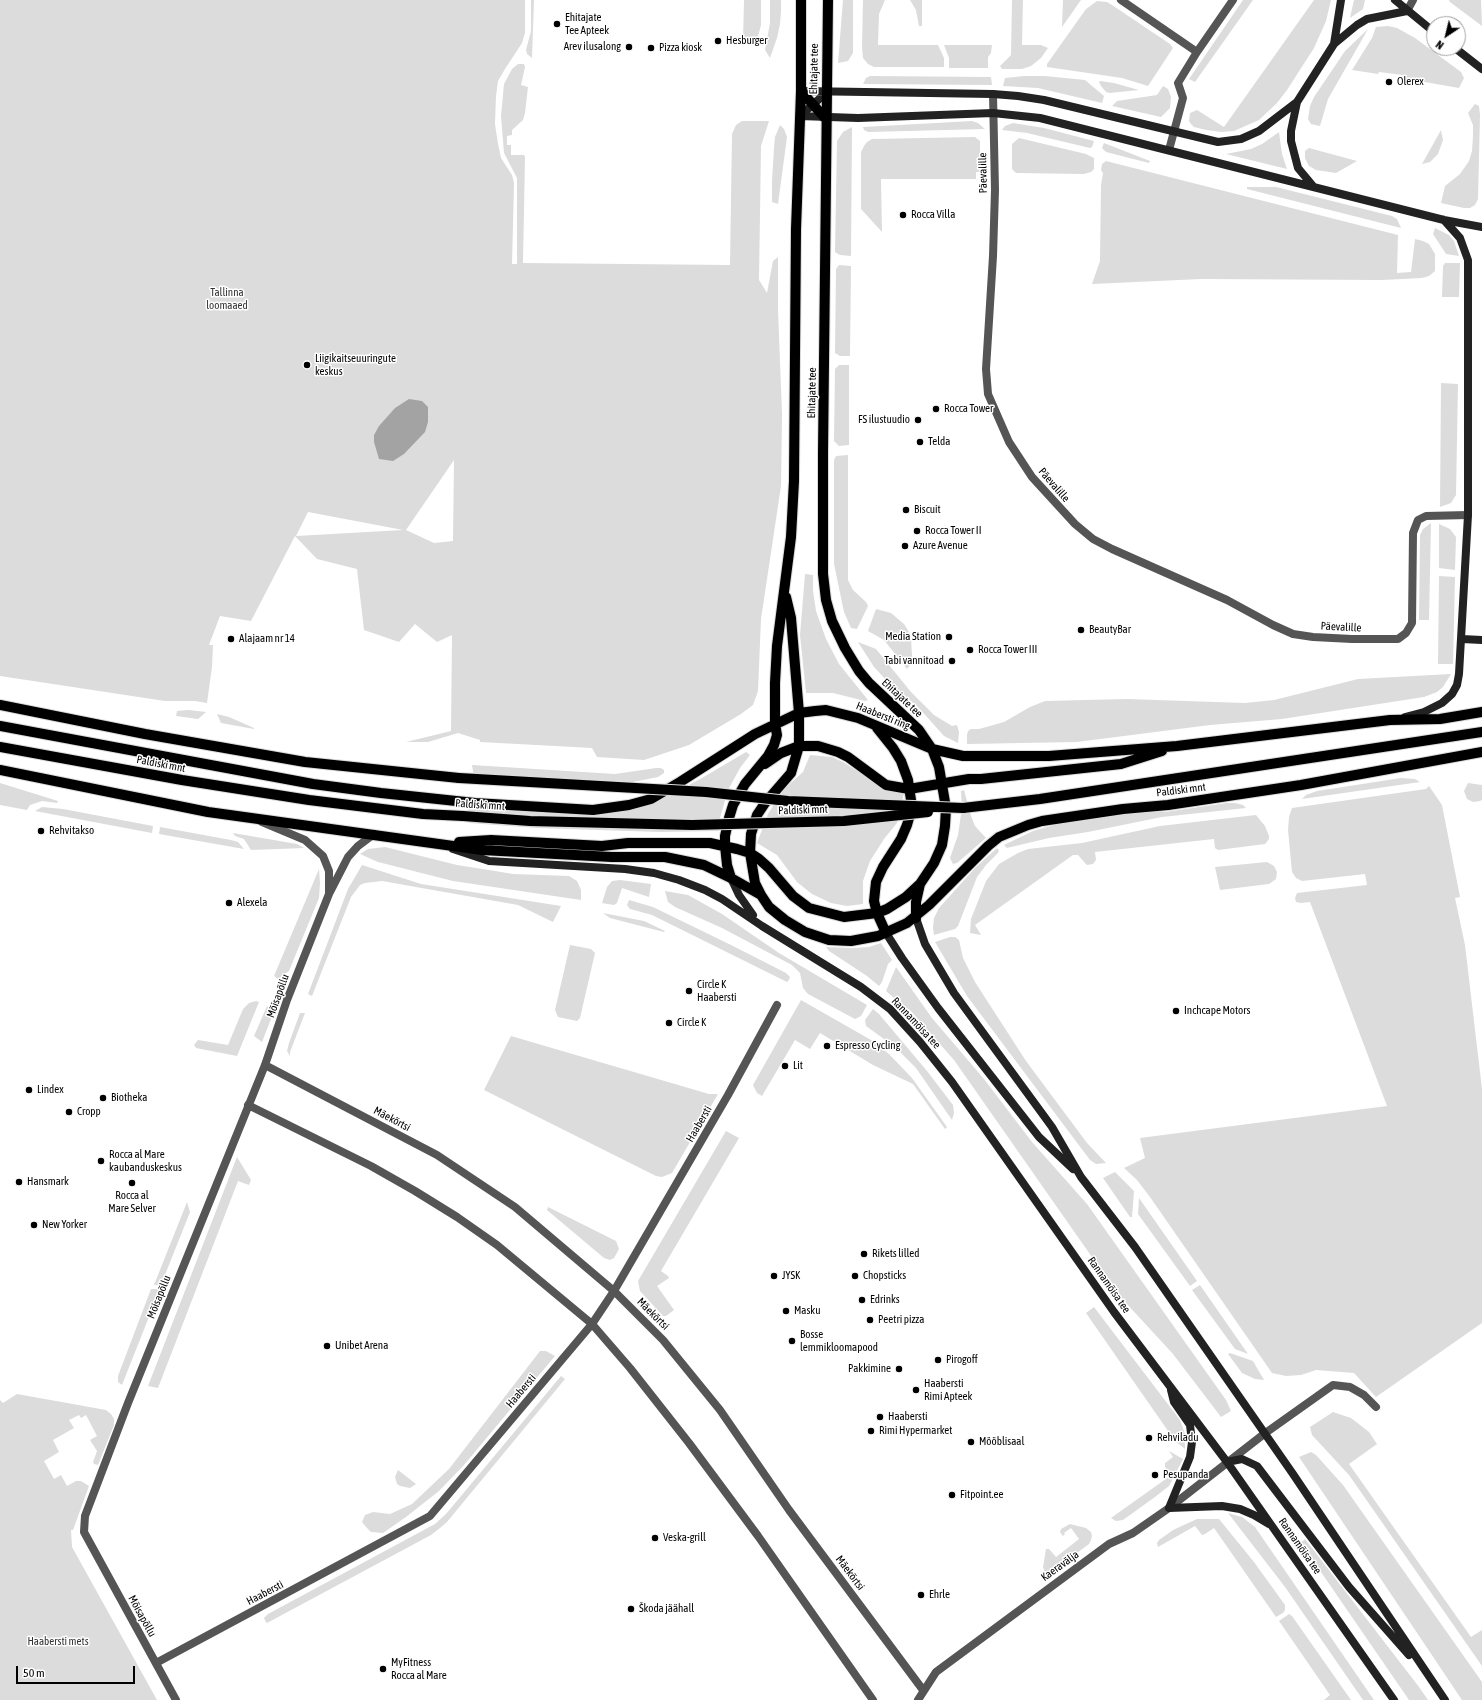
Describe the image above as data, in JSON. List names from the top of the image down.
{
  "streets": {
    "main road": [
      "Ehitajate tee",
      "Haabersti ring",
      "Paldiski mnt",
      "Rannamõisa tee"
    ],
    "street": [
      "Päevalille",
      "Mõisapõllu",
      "Mäekõrtsi",
      "Haabersti",
      "Kaeravälja"
    ]
  },
  "crossings": [
    ["Ehitajate tee", "Haabersti ring"],
    ["Ehitajate tee", "Paldiski mnt"],
    ["Haabersti ring", "Paldiski mnt"],
    ["Mõisapõllu", "Mäekõrtsi"],
    ["Mõisapõllu", "Haabersti"],
    ["Rannamõisa tee", "Kaeravälja"],
    ["Mäekõrtsi", "Haabersti"],
    ["Mäekõrtsi", "Kaeravälja"]
  ],
  "parks": ["Tallinna loomaaed", "Haabersti mets"],
  "places": [
    "Ehitajate Tee Apteek",
    "Hesburger",
    "Arev ilusalong",
    "Pizza kiosk",
    "Olerex",
    "Rocca Villa",
    "Liigikaitseuuringute keskus",
    "Rocca Tower",
    "FS ilustuudio",
    "Telda",
    "Biscuit",
    "Rocca Tower II",
    "Azure Avenue",
    "BeautyBar",
    "Media Station",
    "Alajaam nr 14",
    "Rocca Tower III",
    "Tabi vannitoad",
    "Rehvitakso",
    "Alexela",
    "Circle K Haabersti",
    "Inchcape Motors",
    "Circle K",
    "Espresso Cycling",
    "Lit",
    "Lindex",
    "Biotheka",
    "Cropp",
    "Rocca al Mare kaubanduskeskus",
    "Hansmark",
    "Rocca al Mare Selver",
    "New Yorker",
    "Rikets lilled",
    "JYSK",
    "Chopsticks",
    "Edrinks",
    "Masku",
    "Peetri pizza",
    "Bosse lemmikloomapood",
    "Unibet Arena",
    "Pirogoff",
    "Pakkimine",
    "Haabersti Rimi Apteek",
    "Haabersti",
    "Rimi Hypermarket",
    "Rehviladu",
    "Mööblisaal",
    "Pesupanda",
    "Fitpoint.ee",
    "Veska-grill",
    "Ehrle",
    "Škoda jäähall",
    "MyFitness Rocca al Mare"
  ],
  "scale_bar": "50 m",
  "north": "bottom left"
}
